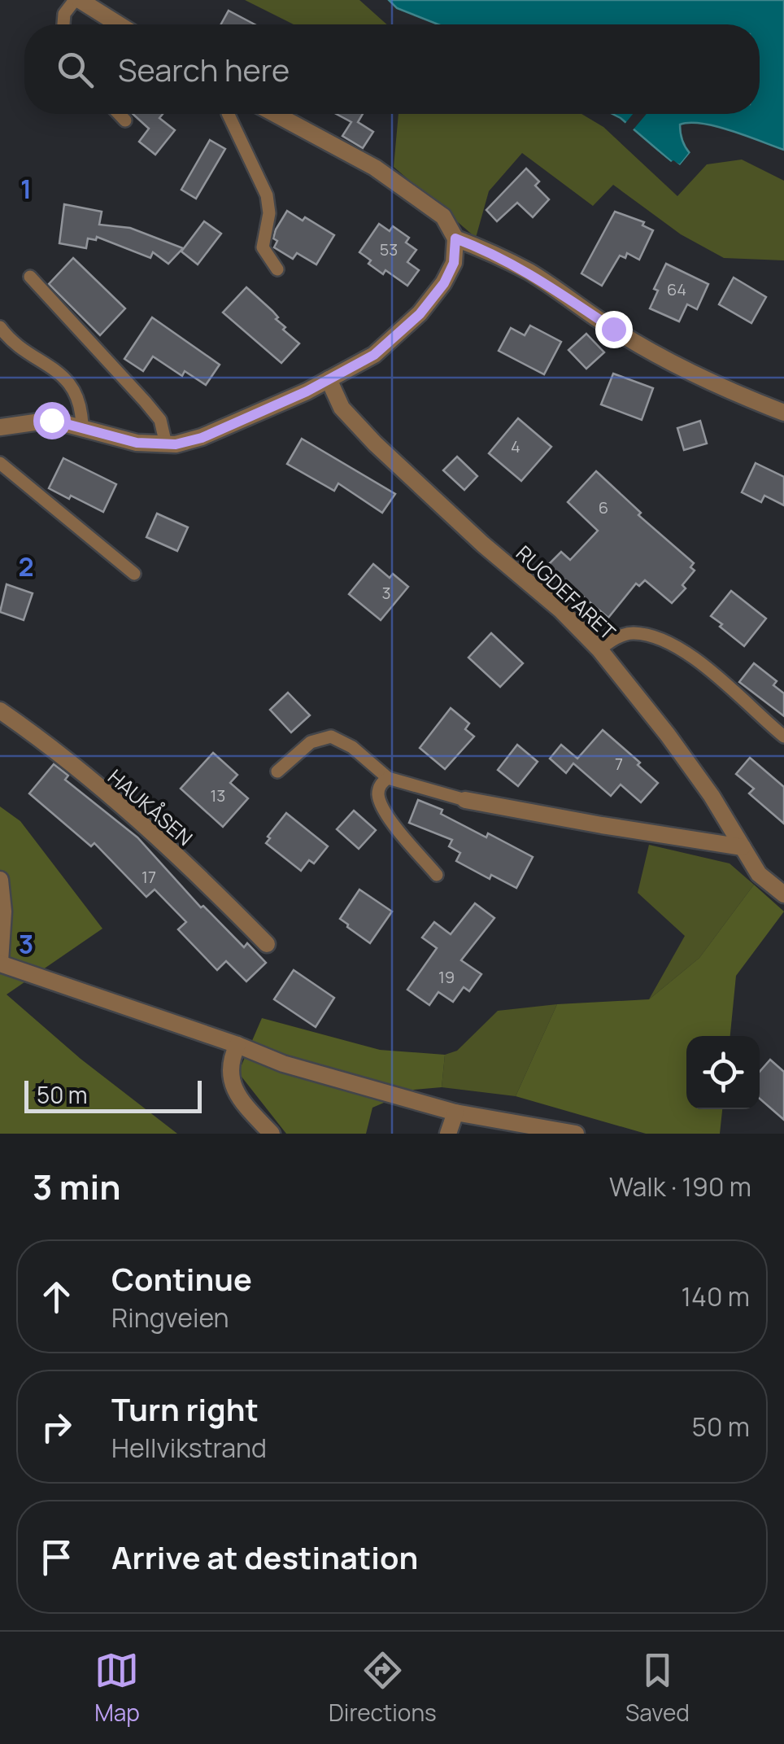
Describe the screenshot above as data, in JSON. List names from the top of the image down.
{
  "streets": {
    "street": ["RUGDEFARET", "HAUKÅSEN"]
  },
  "house_numbers": [
    "53",
    "64",
    "4",
    "6",
    "3",
    "7",
    "13",
    "17",
    "19"
  ],
  "scale_bar": "50 m",
  "page": {
    "search": "Search here",
    "scale": "50 m",
    "heading": ["3 min", "Walk · 190 m"],
    "list": [
      ["Continue", "Ringveien", "140 m"],
      ["Turn right", "Hellvikstrand", "50 m"],
      "Arrive at destination"
    ],
    "nav": ["Map", "Directions", "Saved"]
  },
  "grid": {
    "rows": ["1", "2", "3"]
  }
}
